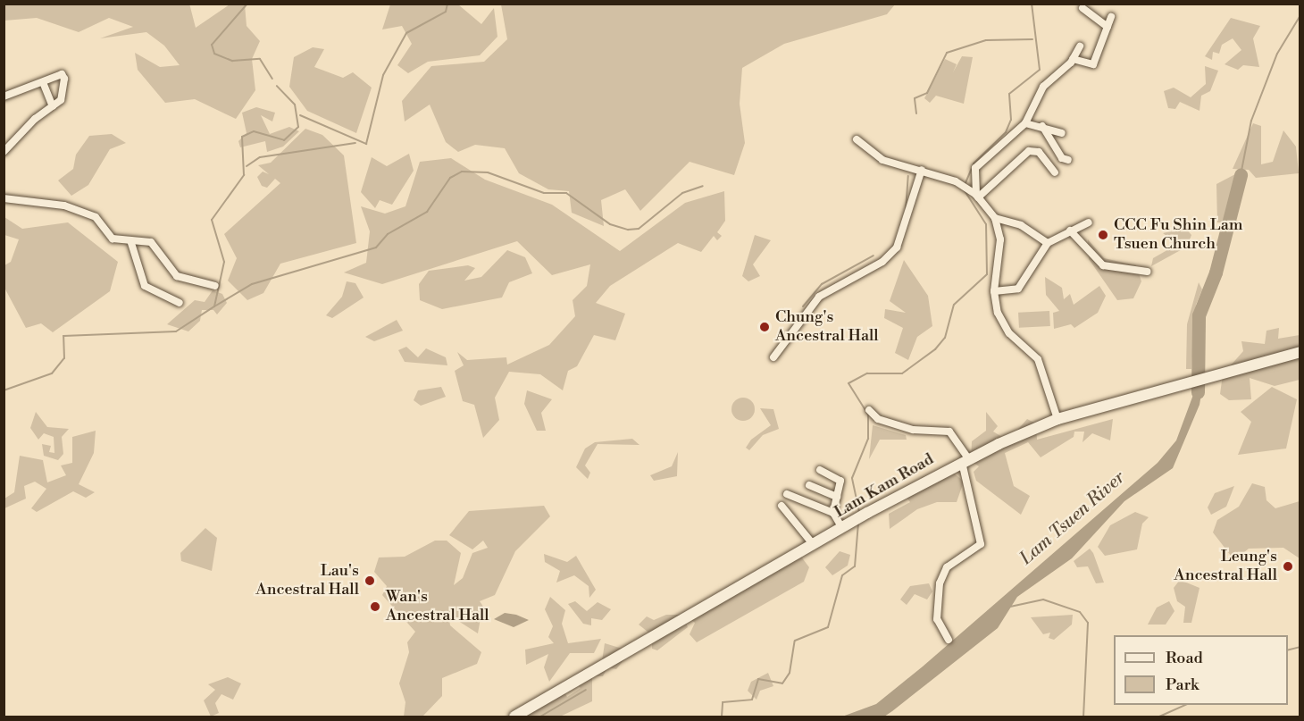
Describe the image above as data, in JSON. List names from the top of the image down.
{
  "streets": {
    "main road": ["Lam Kam Road"]
  },
  "water": ["Lam Tsuen River"],
  "places": [
    "CCC Fu Shin Lam Tsuen Church",
    "Chung's Ancestral Hall",
    "Leung's Ancestral Hall",
    "Lau's Ancestral Hall",
    "Wan's Ancestral Hall"
  ],
  "legend": ["Road", "Park"]
}
